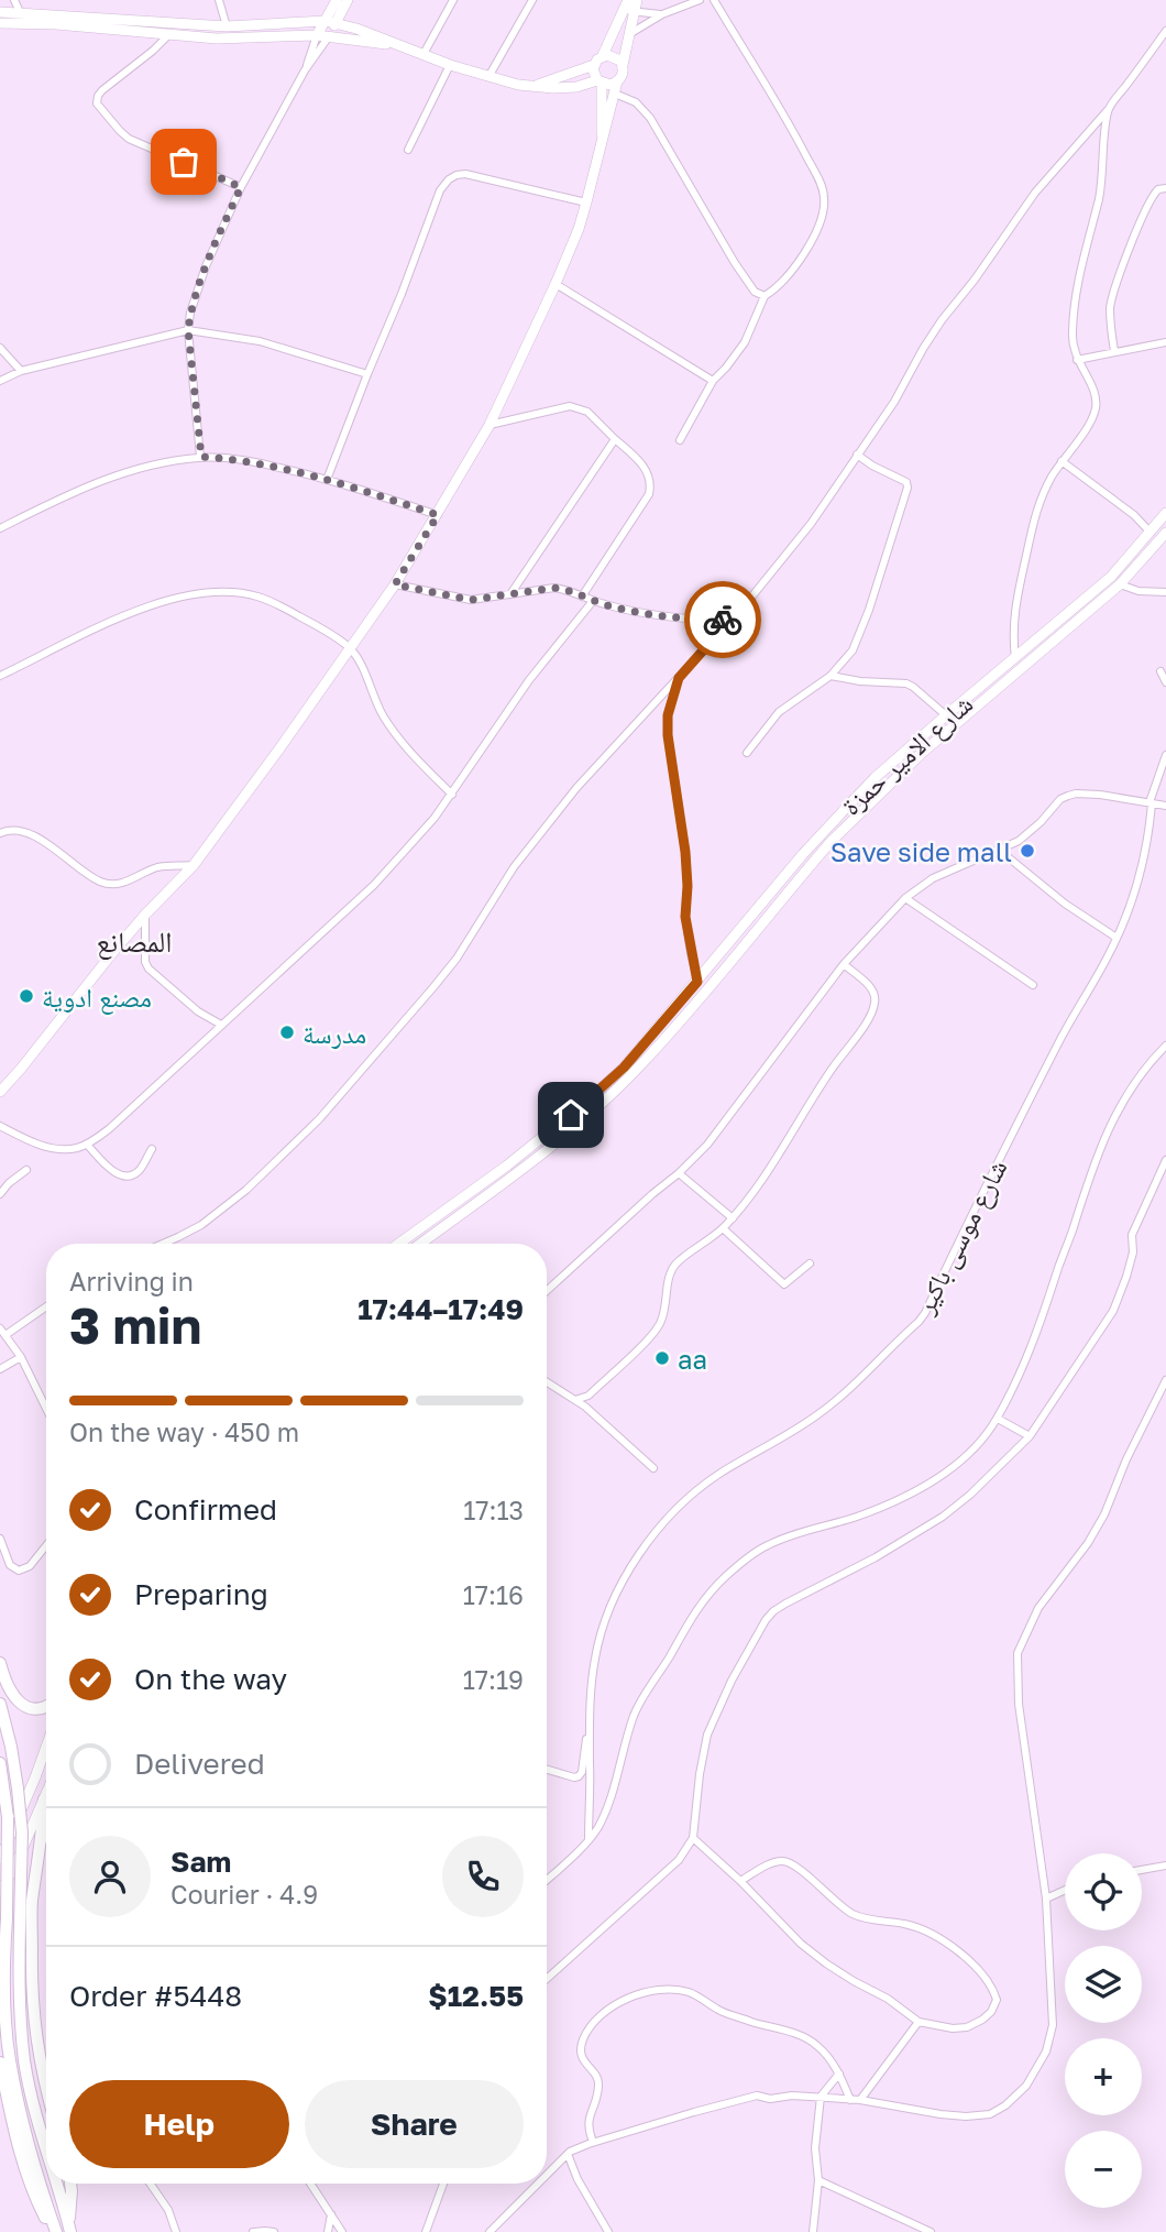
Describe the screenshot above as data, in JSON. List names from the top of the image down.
{
  "streets": {
    "street": ["شارع الامير حمزة", "شارع موسى باكير"]
  },
  "districts": ["المصانع"],
  "places": [
    "Save side mall",
    "مصنع ادوية",
    "مدرسة",
    "aa"
  ],
  "page": {
    "heading": ["3 min", "Arriving in", "17:44–17:49"],
    "panel": [
      "Sam",
      "Courier · 4.9",
      "Order #5448",
      "$12.55"
    ],
    "bar": "On the way · 450 m",
    "list": [
      ["Confirmed", "17:13"],
      ["Preparing", "17:16"],
      ["On the way", "17:19"],
      "Delivered"
    ],
    "map_buttons": ["+", "−"],
    "buttons": ["Help", "Share"]
  }
}
